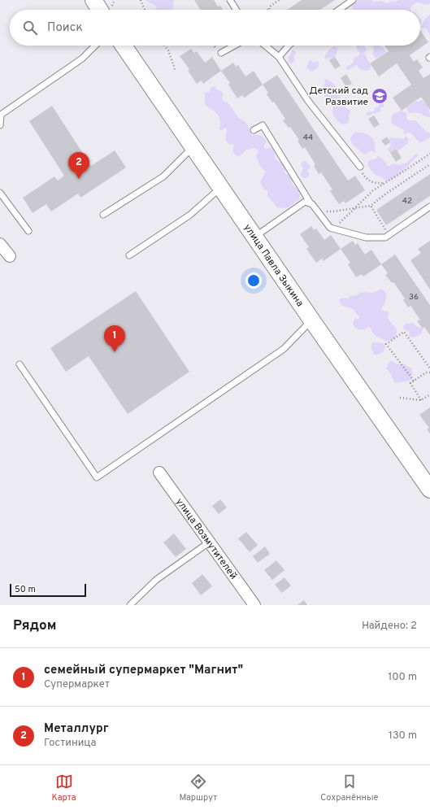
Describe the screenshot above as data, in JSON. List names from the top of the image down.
{
  "streets": {
    "main road": ["улица Павла Зыкина"],
    "street": ["улица Возмутителей"]
  },
  "places": {
    "school or university": ["Детский сад Развитие"]
  },
  "house_numbers": ["44", "42", "36"],
  "scale_bar": "50 m",
  "page": {
    "search": "Поиск",
    "pins": ["2", "1"],
    "scale": "50 m",
    "heading": ["Рядом", "Найдено: 2"],
    "list": [
      {
        "mark": "1",
        "name": "семейный супермаркет \"Магнит\"",
        "note": "Супермаркет",
        "value": "100 m"
      },
      {
        "mark": "2",
        "name": "Металлург",
        "note": "Гостиница",
        "value": "130 m"
      }
    ],
    "nav": ["Карта", "Маршрут", "Сохранённые"]
  }
}
